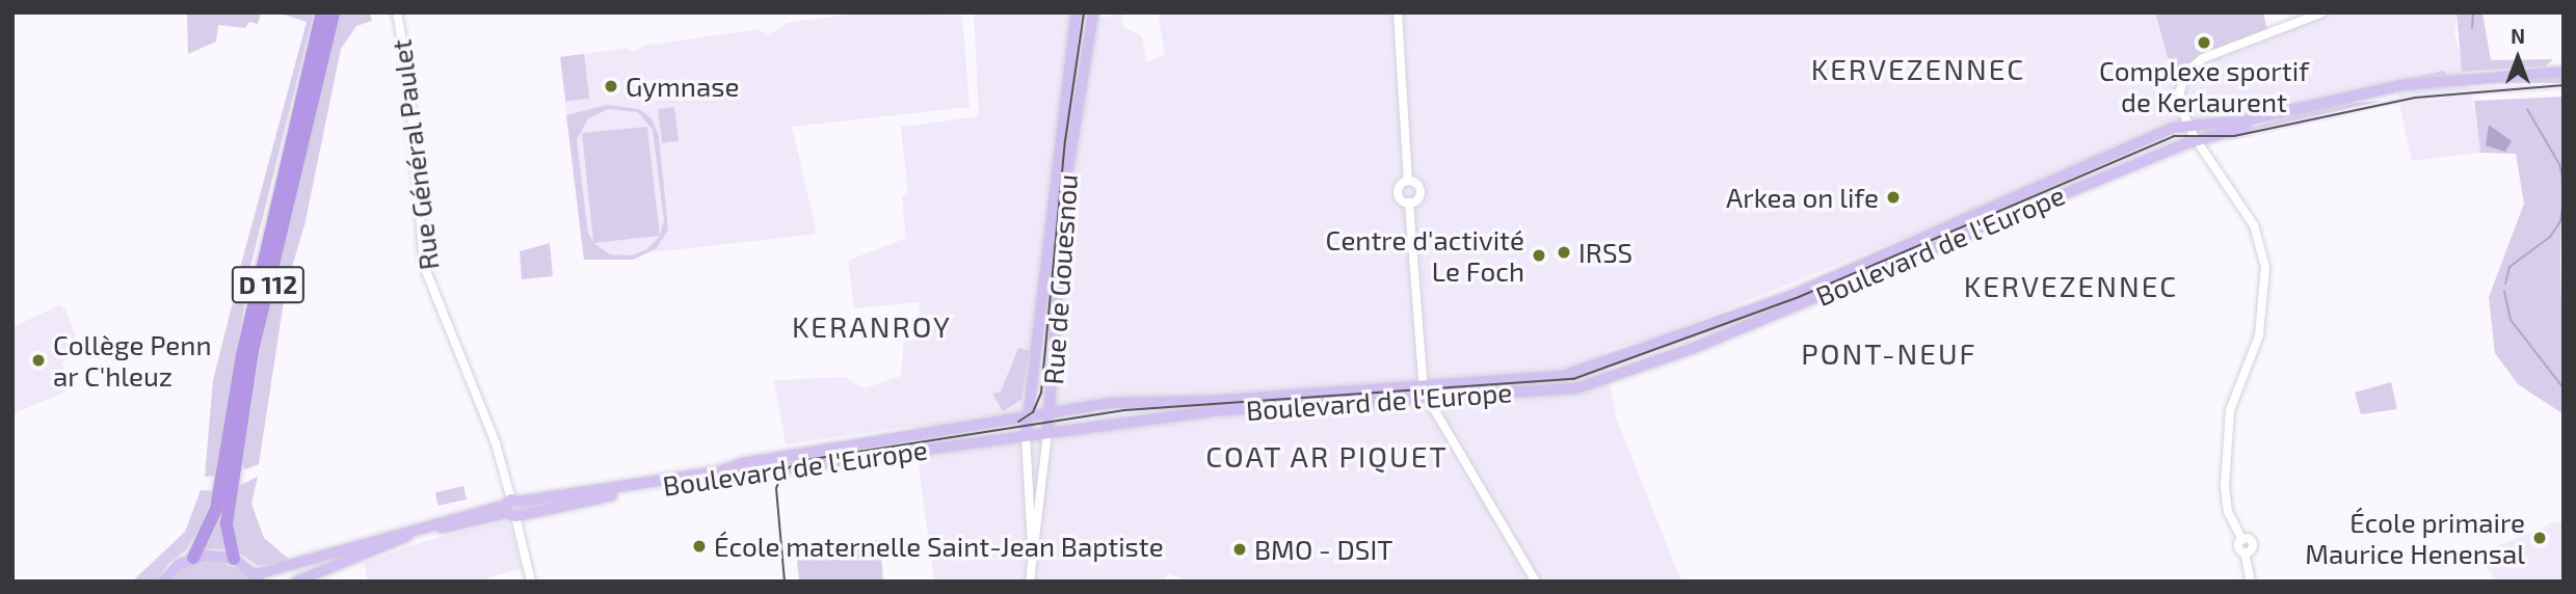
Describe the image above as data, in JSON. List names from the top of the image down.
{
  "streets": {
    "highway": ["D 112"],
    "main road": ["Boulevard de l'Europe", "Rue de Gouesnou"],
    "street": ["Rue Général Paulet"]
  },
  "crossings": [
    ["Rue Général Paulet", "Boulevard de l'Europe"],
    ["Boulevard de l'Europe", "Rue de Gouesnou"]
  ],
  "districts": [
    "KERVEZENNEC",
    "KERVEZENNEC",
    "KERANROY",
    "PONT-NEUF",
    "COAT AR PIQUET"
  ],
  "places": [
    "Complexe sportif de Kerlaurent",
    "Gymnase",
    "Arkea on life",
    "IRSS",
    "Centre d'activité Le Foch",
    "Collège Penn ar C'hleuz",
    "École primaire Maurice Henensal",
    "École maternelle Saint-Jean Baptiste",
    "BMO - DSIT"
  ],
  "north": "top"
}
